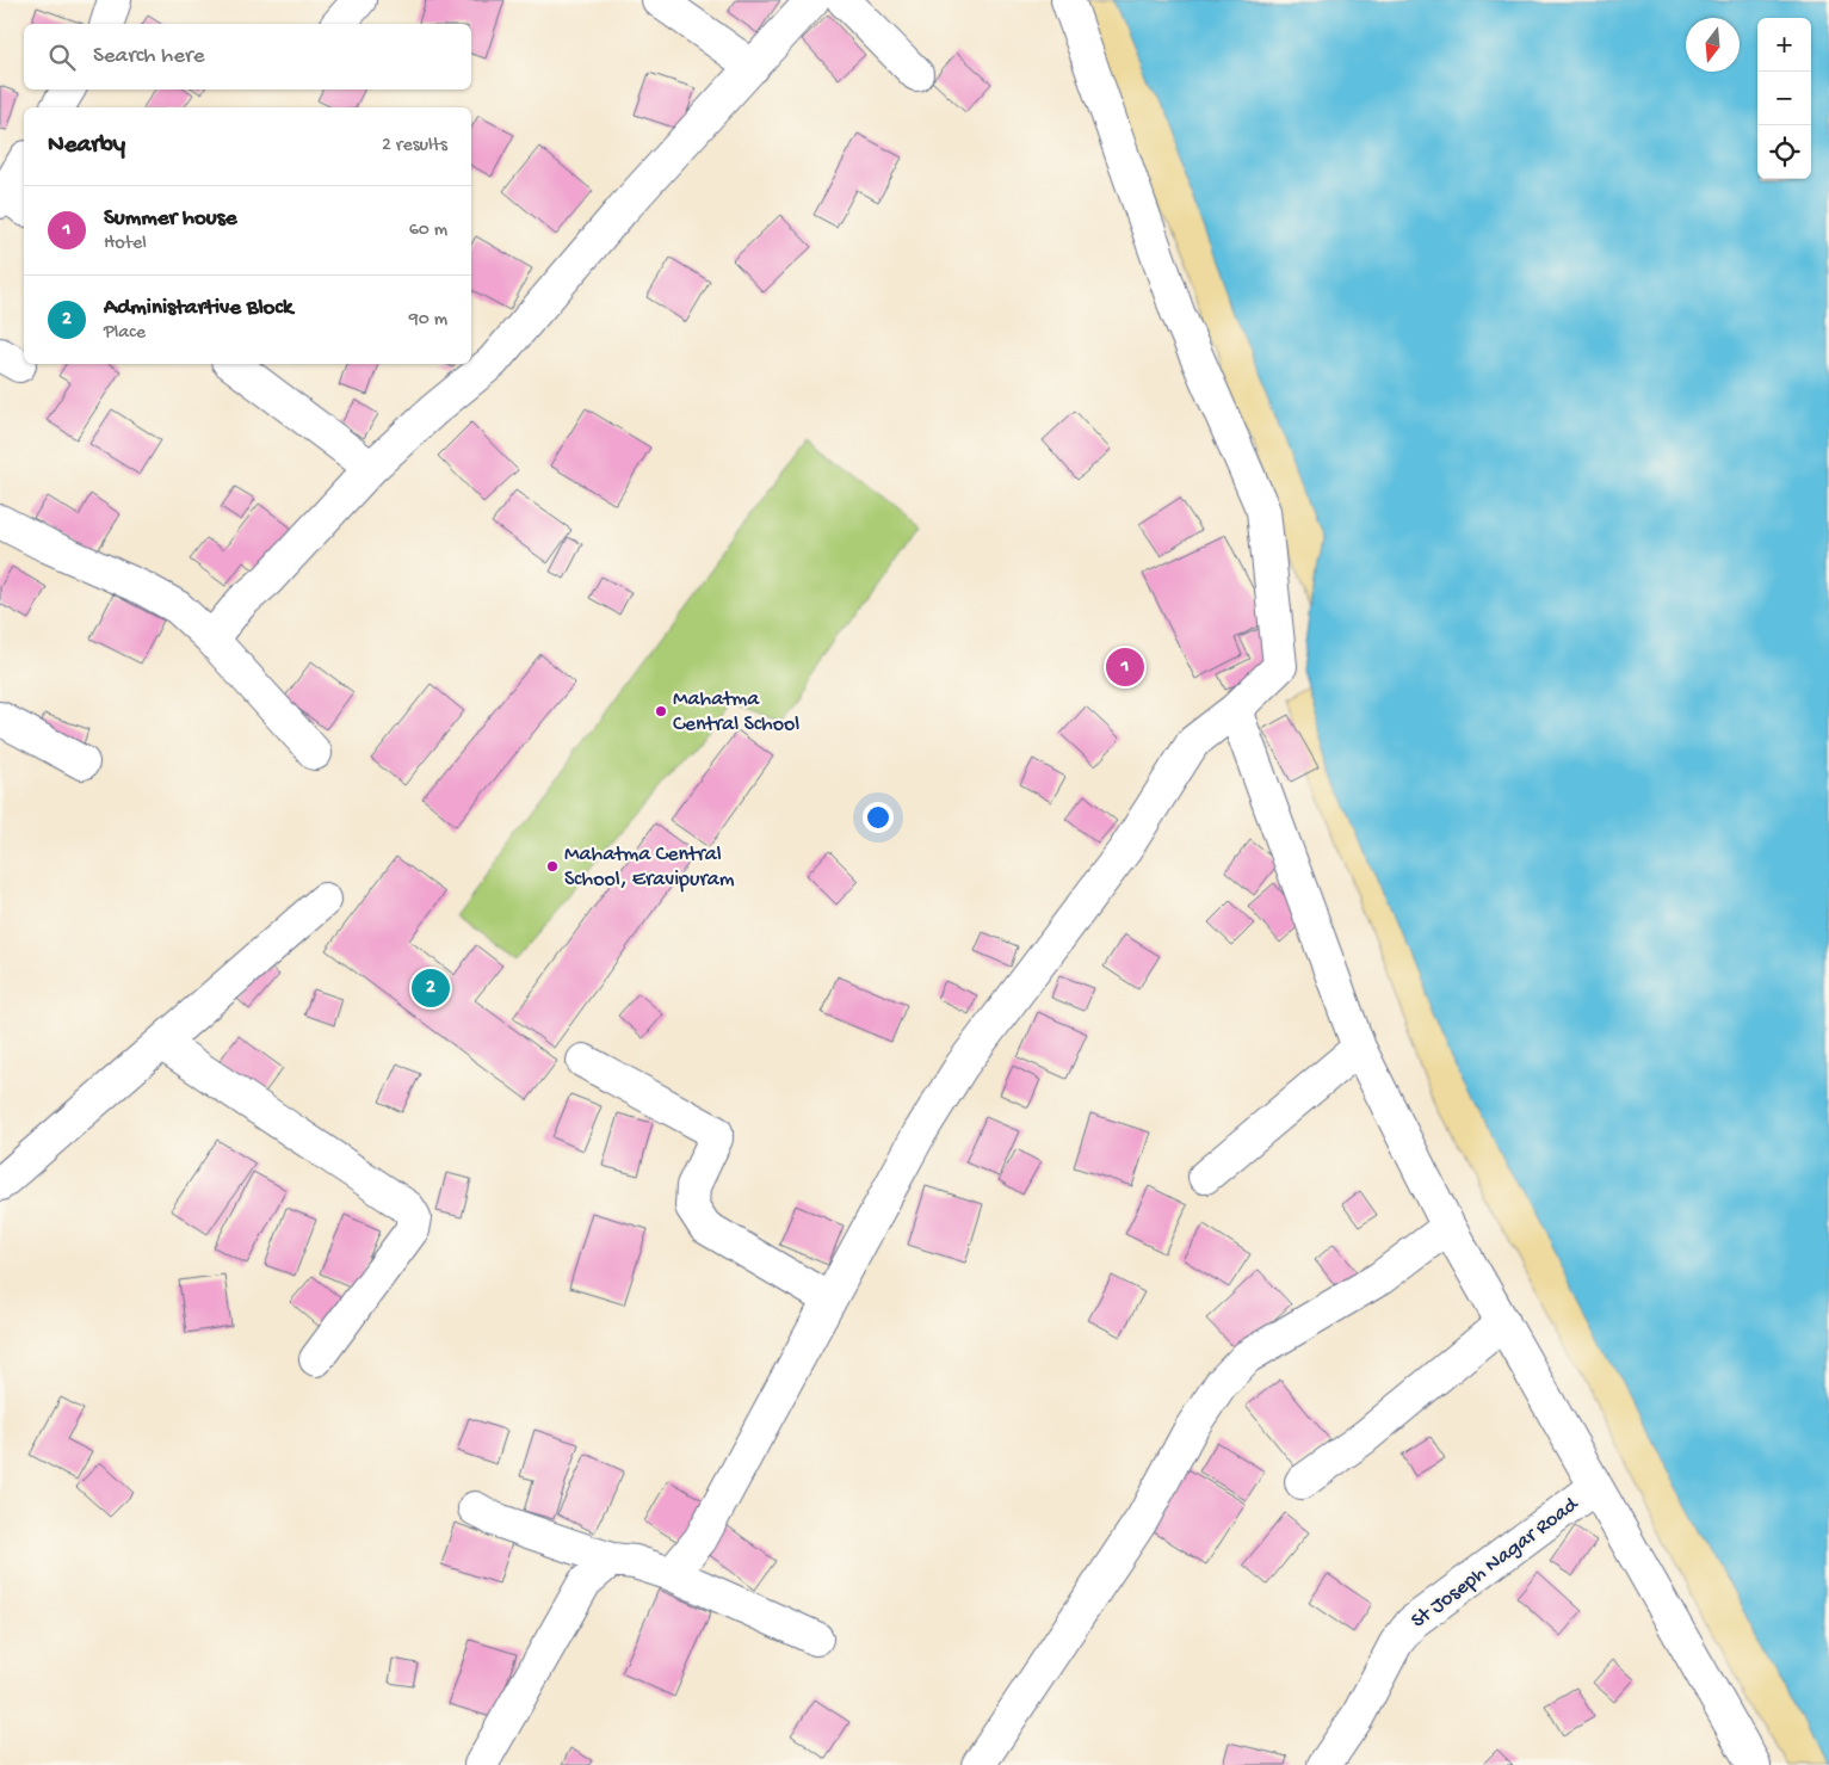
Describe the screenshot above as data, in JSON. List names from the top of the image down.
{
  "streets": {
    "street": ["St Joseph Nagar Road"]
  },
  "places": ["Mahatma Central School", "Mahatma Central School, Eravipuram"],
  "north": "bottom",
  "page": {
    "map_buttons": ["+", "−"],
    "search": "Search here",
    "heading": ["Nearby", "2 results"],
    "list": [
      {
        "mark": "1",
        "name": "Summer house",
        "note": "Hotel",
        "value": "60 m"
      },
      {
        "mark": "2",
        "name": "Administartive Block",
        "note": "Place",
        "value": "90 m"
      }
    ],
    "pins": ["1", "2"]
  }
}
